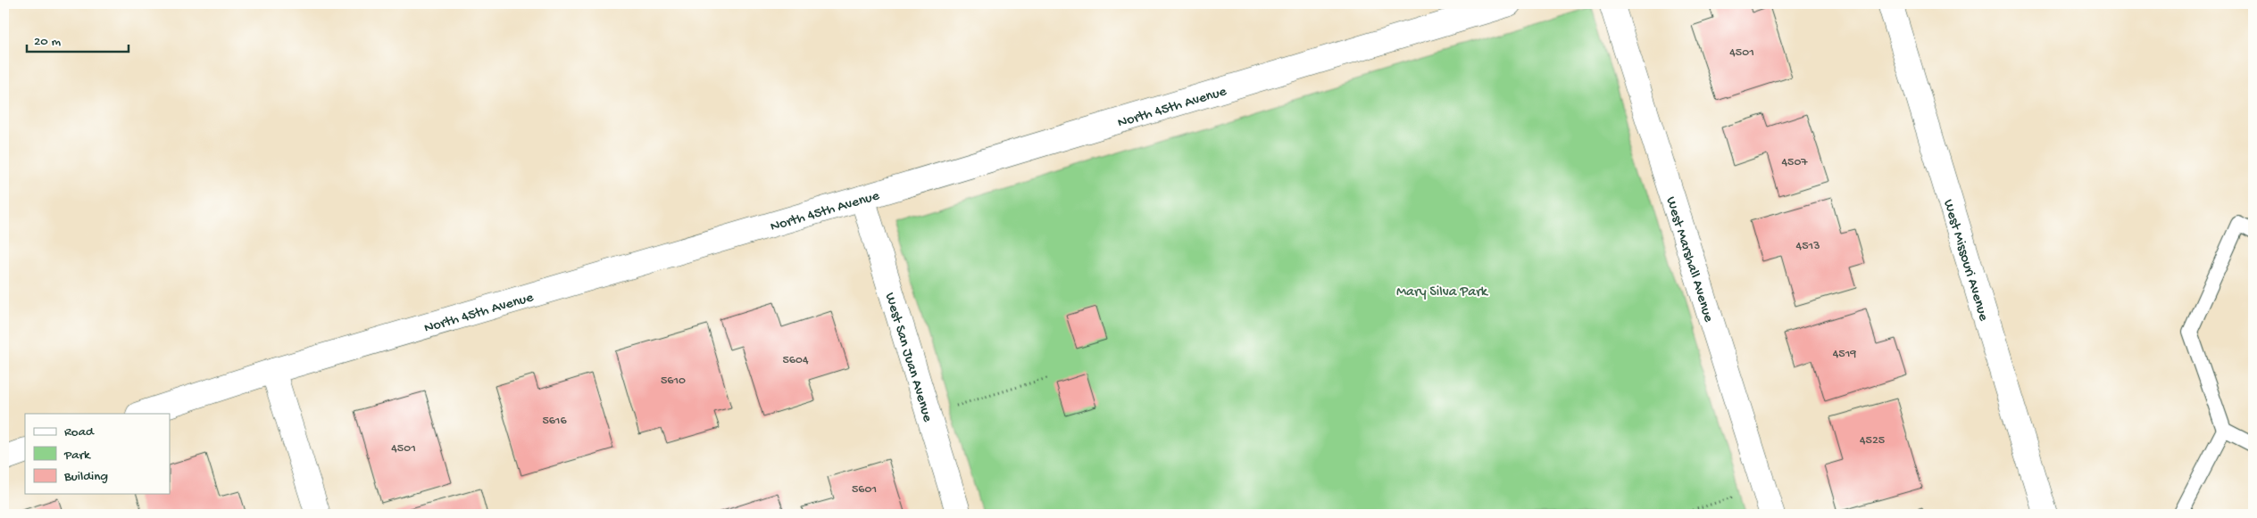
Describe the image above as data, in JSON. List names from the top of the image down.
{
  "streets": {
    "street": [
      "North 45th Avenue",
      "West Marshall Avenue",
      "West Missouri Avenue",
      "West San Juan Avenue"
    ]
  },
  "crossings": [
    ["North 45th Avenue", "West San Juan Avenue"]
  ],
  "parks": ["Mary Silva Park"],
  "house_numbers": [
    "4501",
    "4507",
    "4513",
    "4519",
    "5604",
    "5610",
    "5616",
    "4525",
    "4501",
    "5601"
  ],
  "legend": ["Road", "Park", "Building"],
  "scale_bar": "20 m"
}
